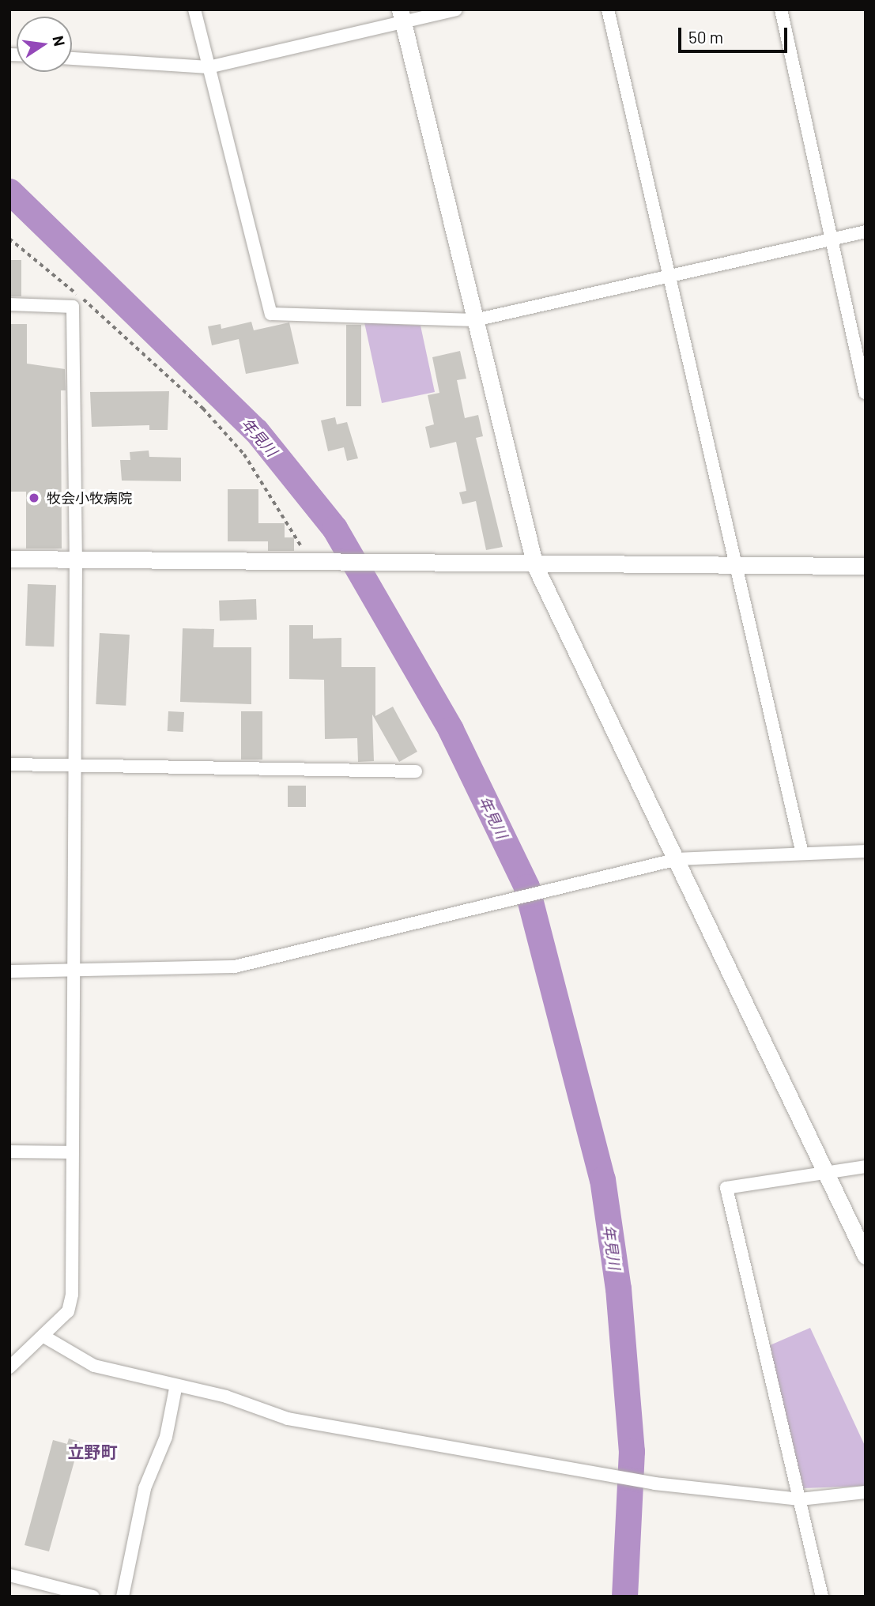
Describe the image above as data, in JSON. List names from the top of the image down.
{
  "districts": ["立野町"],
  "water": ["年見川"],
  "places": ["牧会小牧病院"],
  "scale_bar": "50 m",
  "north": "right"
}
